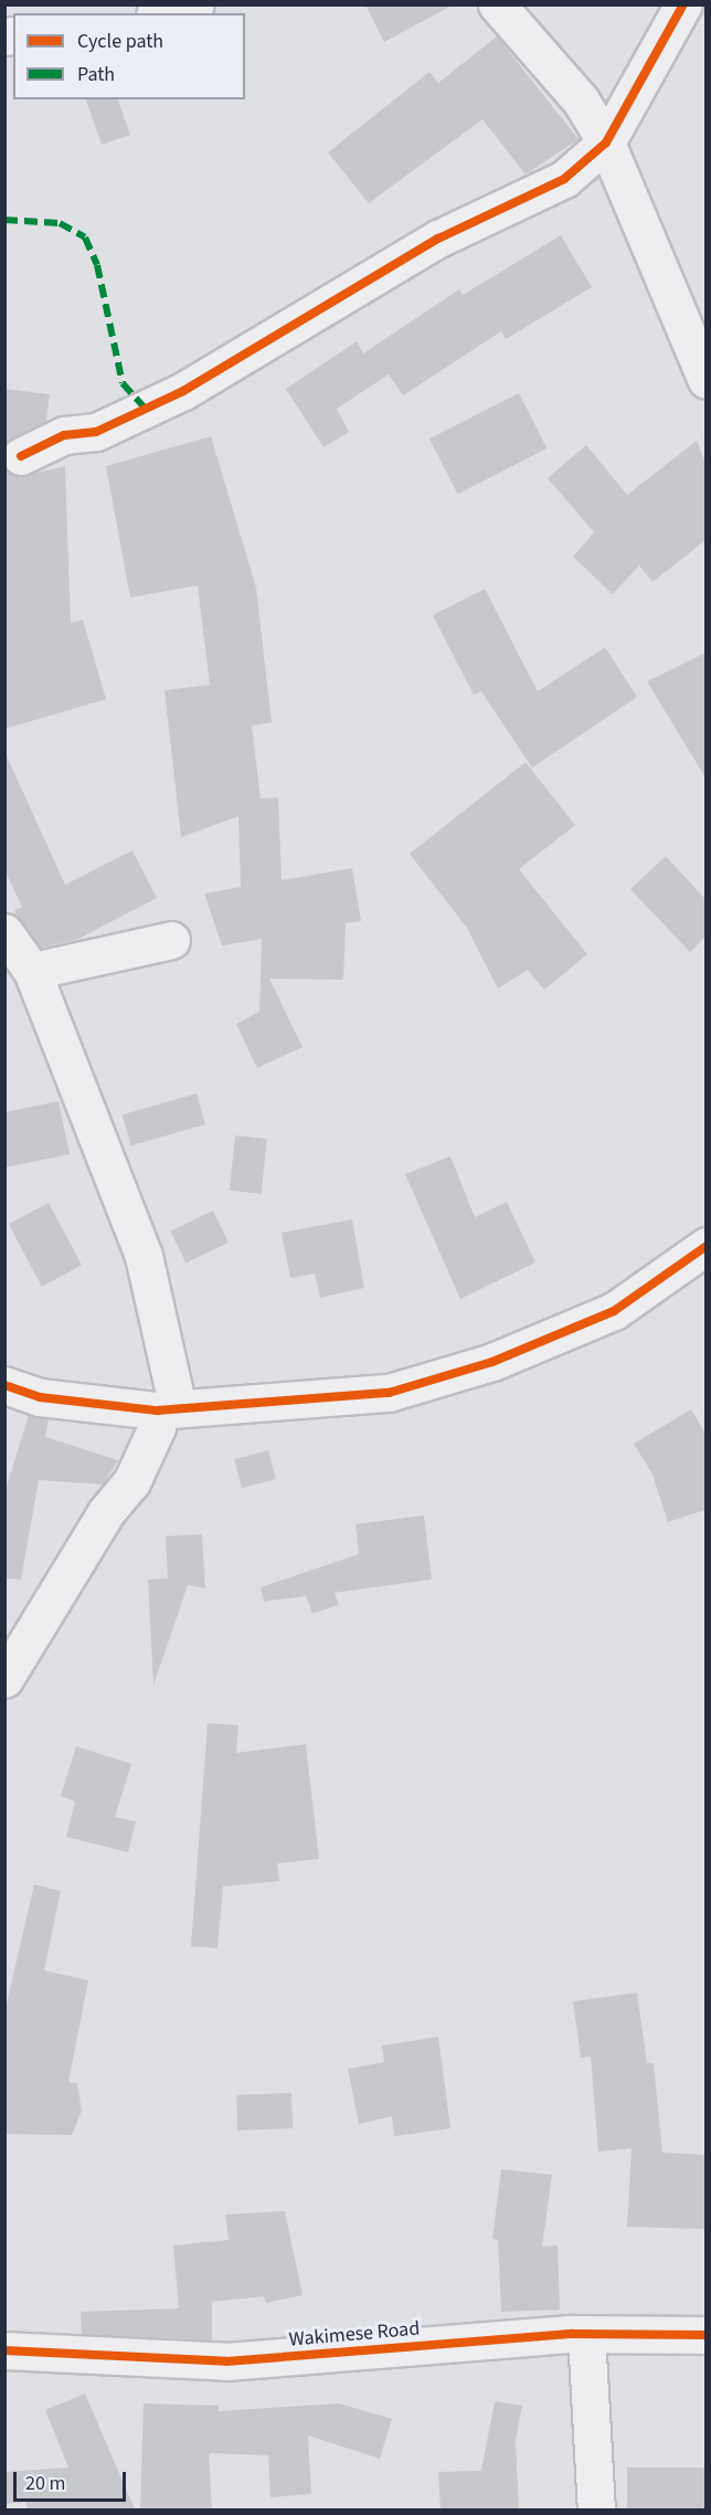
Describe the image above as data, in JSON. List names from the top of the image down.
{
  "streets": {
    "street": ["Wakimese Road"]
  },
  "legend": ["Cycle path", "Path"],
  "scale_bar": "20 m"
}
